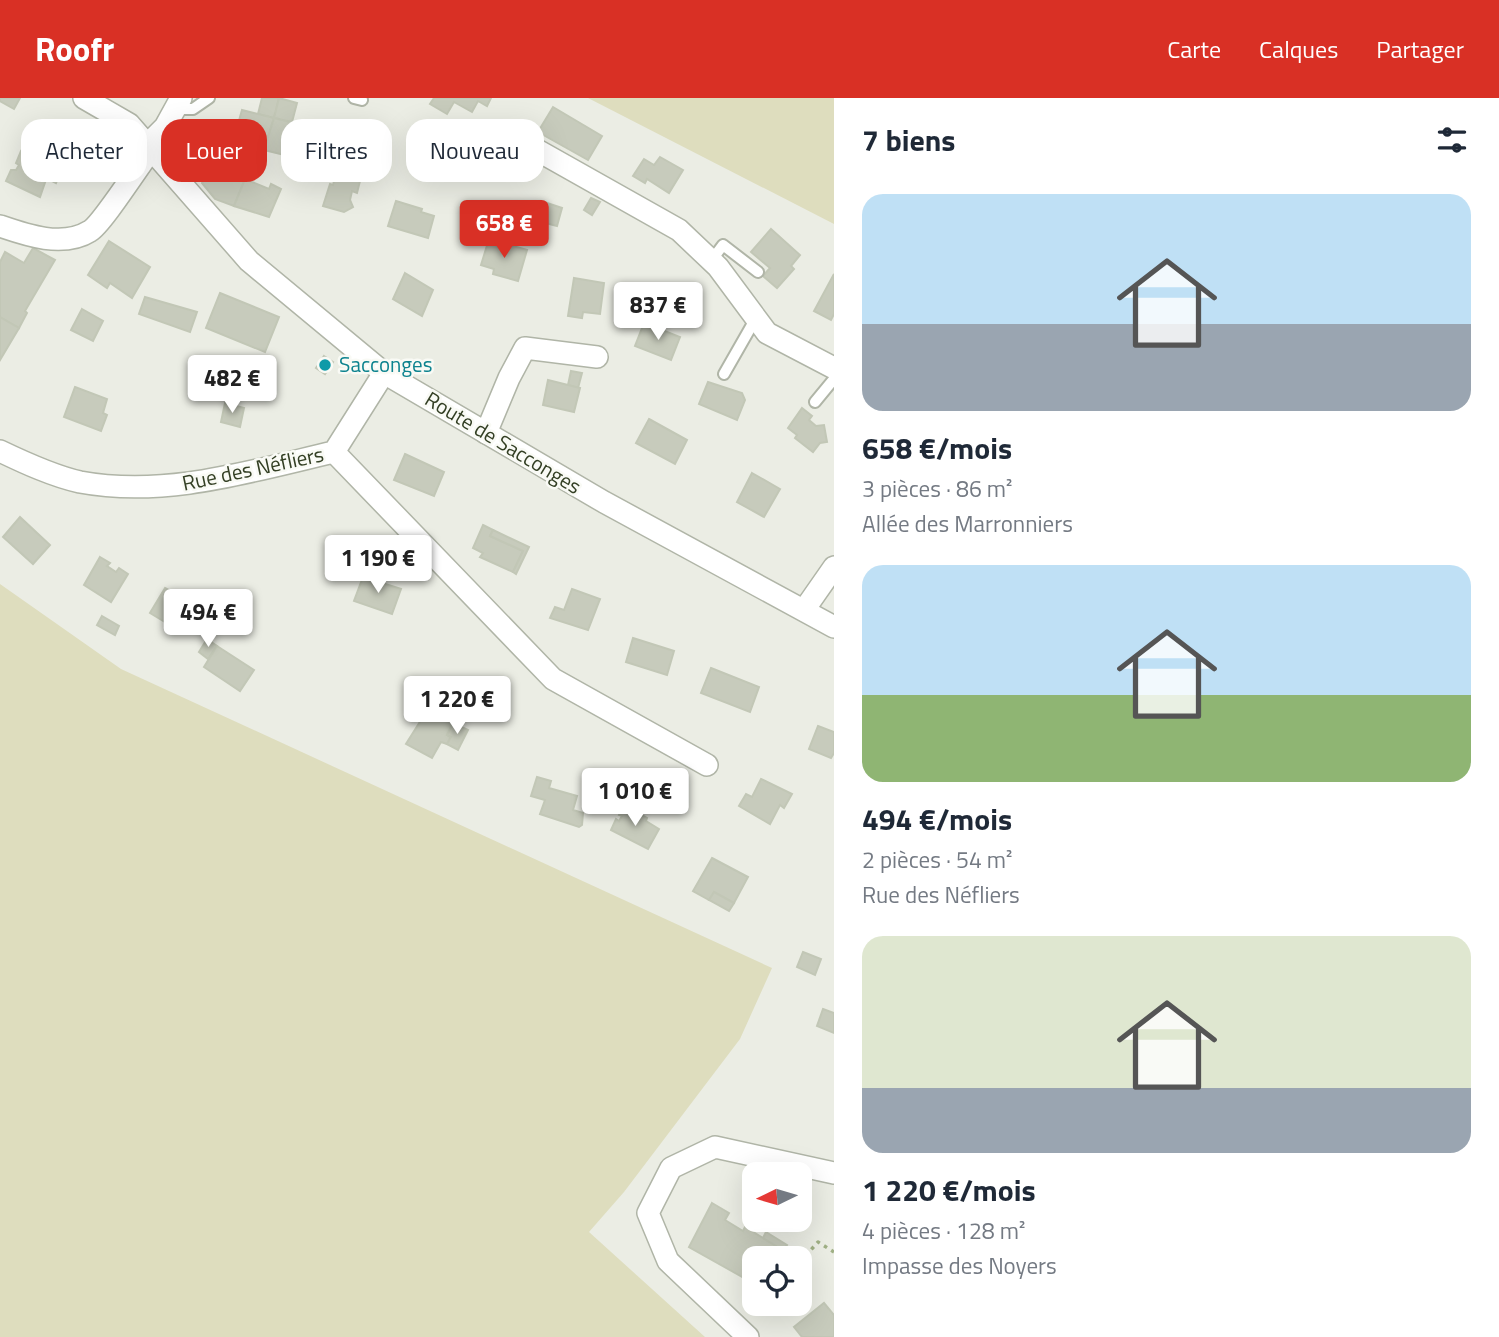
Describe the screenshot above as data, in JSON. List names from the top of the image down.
{
  "streets": {
    "street": ["Route de Sacconges", "Rue des Néfliers"]
  },
  "crossings": [
    ["Route de Sacconges", "Rue des Néfliers"]
  ],
  "places": ["Sacconges"],
  "north": "left",
  "page": {
    "header": "Roofr",
    "nav": ["Carte", "Calques", "Partager"],
    "heading": "7 biens",
    "chip": [
      "Acheter",
      "Louer",
      "Filtres",
      "Nouveau"
    ],
    "list": [
      {
        "name": "658 €/mois",
        "note": "3 pièces · 86 m² · Allée des Marronniers"
      },
      {
        "name": "494 €/mois",
        "note": "2 pièces · 54 m² · Rue des Néfliers"
      },
      {
        "name": "1 220 €/mois",
        "note": "4 pièces · 128 m² · Impasse des Noyers"
      }
    ],
    "price": [
      "658 €",
      "837 €",
      "482 €",
      "1 190 €",
      "494 €",
      "1 220 €",
      "1 010 €"
    ]
  }
}
